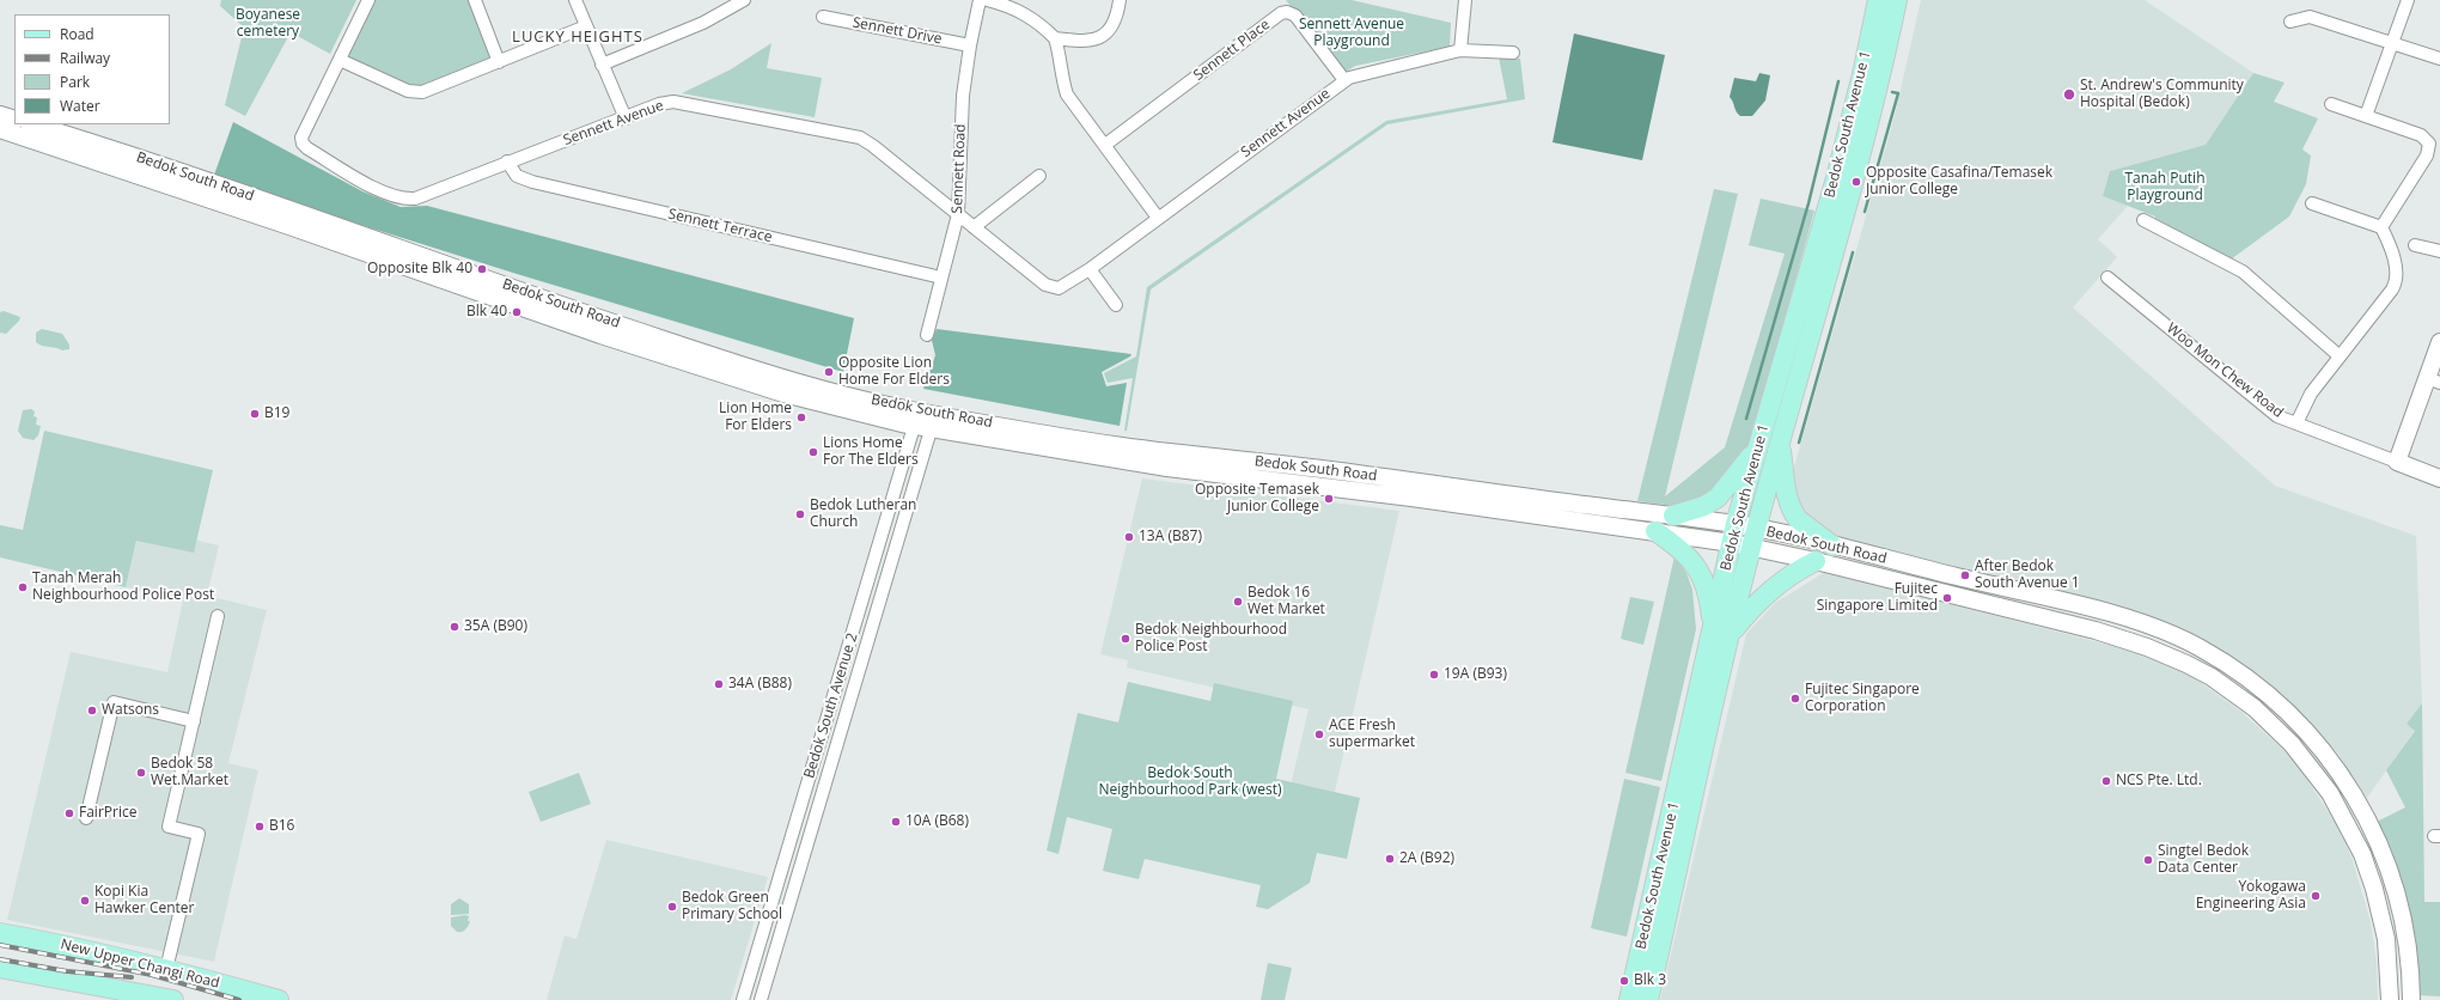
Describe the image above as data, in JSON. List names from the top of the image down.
{
  "streets": {
    "main road": ["Bedok South Avenue 1", "Bedok South Road", "New Upper Changi Road"],
    "street": [
      "Sennett Drive",
      "Sennett Place",
      "Sennett Avenue",
      "Sennett Road",
      "Sennett Terrace",
      "Woo Mon Chew Road",
      "Bedok South Avenue 2"
    ]
  },
  "crossings": [
    ["Sennett Drive", "Sennett Road"],
    ["Sennett Place", "Sennett Avenue"],
    ["Sennett Avenue", "Sennett Road"],
    ["Sennett Avenue", "Sennett Terrace"],
    ["Bedok South Avenue 1", "Bedok South Road"],
    ["Sennett Road", "Sennett Terrace"],
    ["Bedok South Road", "Bedok South Avenue 2"]
  ],
  "districts": ["LUCKY HEIGHTS"],
  "parks": [
    "Boyanese cemetery",
    "Sennett Avenue Playground",
    "Tanah Putih Playground",
    "Bedok South Neighbourhood Park (west)"
  ],
  "places": [
    "St. Andrew's Community Hospital (Bedok)",
    "Opposite Casafina/Temasek Junior College",
    "Opposite Blk 40",
    "Blk 40",
    "Opposite Lion Home For Elders",
    "B19",
    "Lion Home For Elders",
    "Lions Home For The Elders",
    "Opposite Temasek Junior College",
    "Bedok Lutheran Church",
    "13A (B87)",
    "After Bedok South Avenue 1",
    "Tanah Merah Neighbourhood Police Post",
    "Fujitec Singapore Limited",
    "Bedok 16 Wet Market",
    "35A (B90)",
    "Bedok Neighbourhood Police Post",
    "19A (B93)",
    "34A (B88)",
    "Fujitec Singapore Corporation",
    "Watsons",
    "ACE Fresh supermarket",
    "Bedok 58 Wet.Market",
    "NCS Pte. Ltd.",
    "FairPrice",
    "10A (B68)",
    "B16",
    "2A (B92)",
    "Singtel Bedok Data Center",
    "Yokogawa Engineering Asia",
    "Kopi Kia Hawker Center",
    "Bedok Green Primary School",
    "Blk 3"
  ],
  "legend": [
    "Road",
    "Railway",
    "Park",
    "Water"
  ]
}
